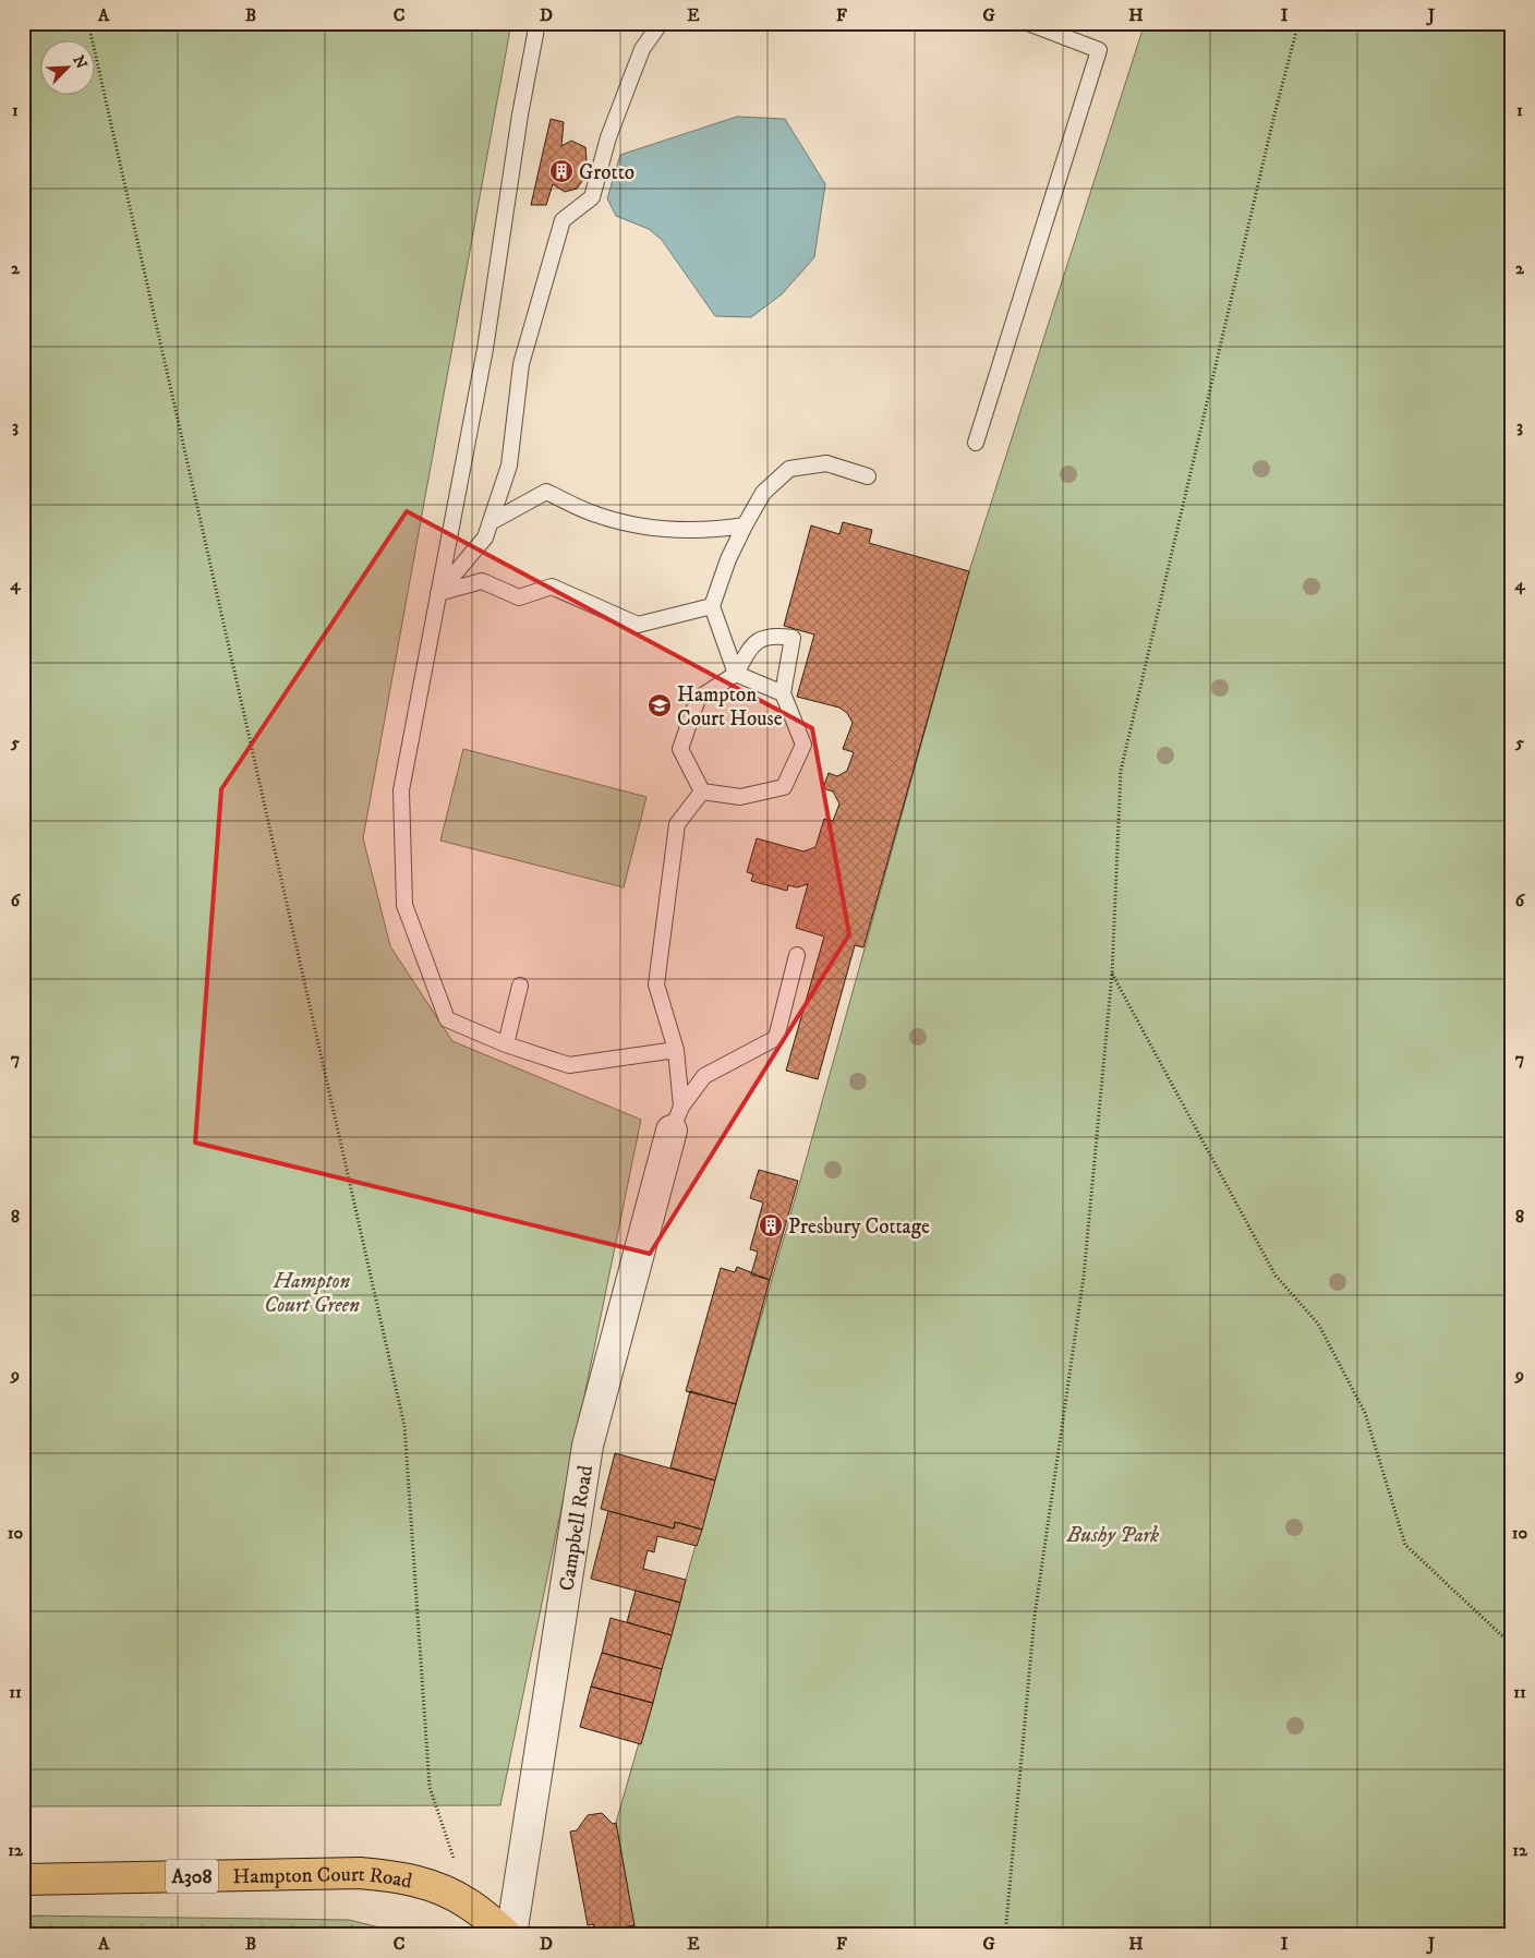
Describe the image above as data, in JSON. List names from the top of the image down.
{
  "streets": {
    "main road": ["A308", "Hampton Court Road"],
    "street": ["Campbell Road"]
  },
  "crossings": [
    ["Campbell Road", "Hampton Court Road"]
  ],
  "parks": ["Hampton Court Green", "Bushy Park"],
  "places": {
    "building": ["Grotto", "Presbury Cottage"],
    "school or university": ["Hampton Court House"]
  },
  "north": "top right",
  "grid": {
    "columns": [
      "A",
      "B",
      "C",
      "D",
      "E",
      "F",
      "G",
      "H",
      "I",
      "J"
    ],
    "rows": [
      "1",
      "2",
      "3",
      "4",
      "5",
      "6",
      "7",
      "8",
      "9",
      "10",
      "11",
      "12"
    ]
  }
}
